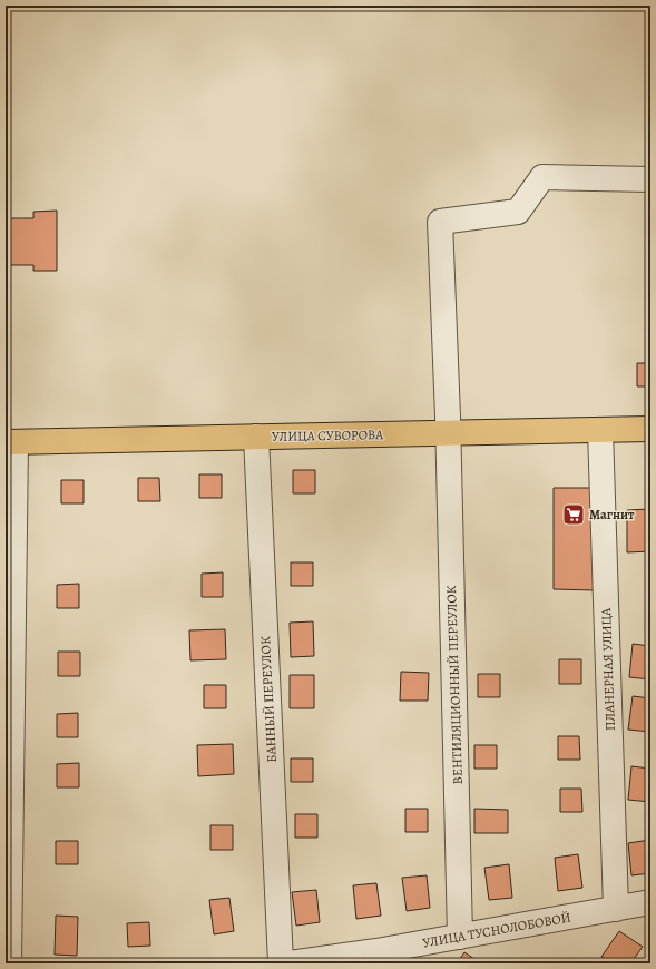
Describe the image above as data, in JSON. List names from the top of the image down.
{
  "streets": {
    "main road": ["УЛИЦА СУВОРОВА"],
    "street": [
      "ПЛАНЕРНАЯ УЛИЦА",
      "ВЕНТИЛЯЦИОННЫЙ ПЕРЕУЛОК",
      "БАННЫЙ ПЕРЕУЛОК",
      "УЛИЦА ТУСНОЛОБОВОЙ"
    ]
  },
  "crossings": [
    ["УЛИЦА СУВОРОВА", "ПЛАНЕРНАЯ УЛИЦА"],
    ["УЛИЦА СУВОРОВА", "ВЕНТИЛЯЦИОННЫЙ ПЕРЕУЛОК"],
    ["УЛИЦА СУВОРОВА", "БАННЫЙ ПЕРЕУЛОК"],
    ["ПЛАНЕРНАЯ УЛИЦА", "УЛИЦА ТУСНОЛОБОВОЙ"],
    ["ВЕНТИЛЯЦИОННЫЙ ПЕРЕУЛОК", "УЛИЦА ТУСНОЛОБОВОЙ"]
  ],
  "places": {
    "supermarket": ["Магнит"]
  }
}
